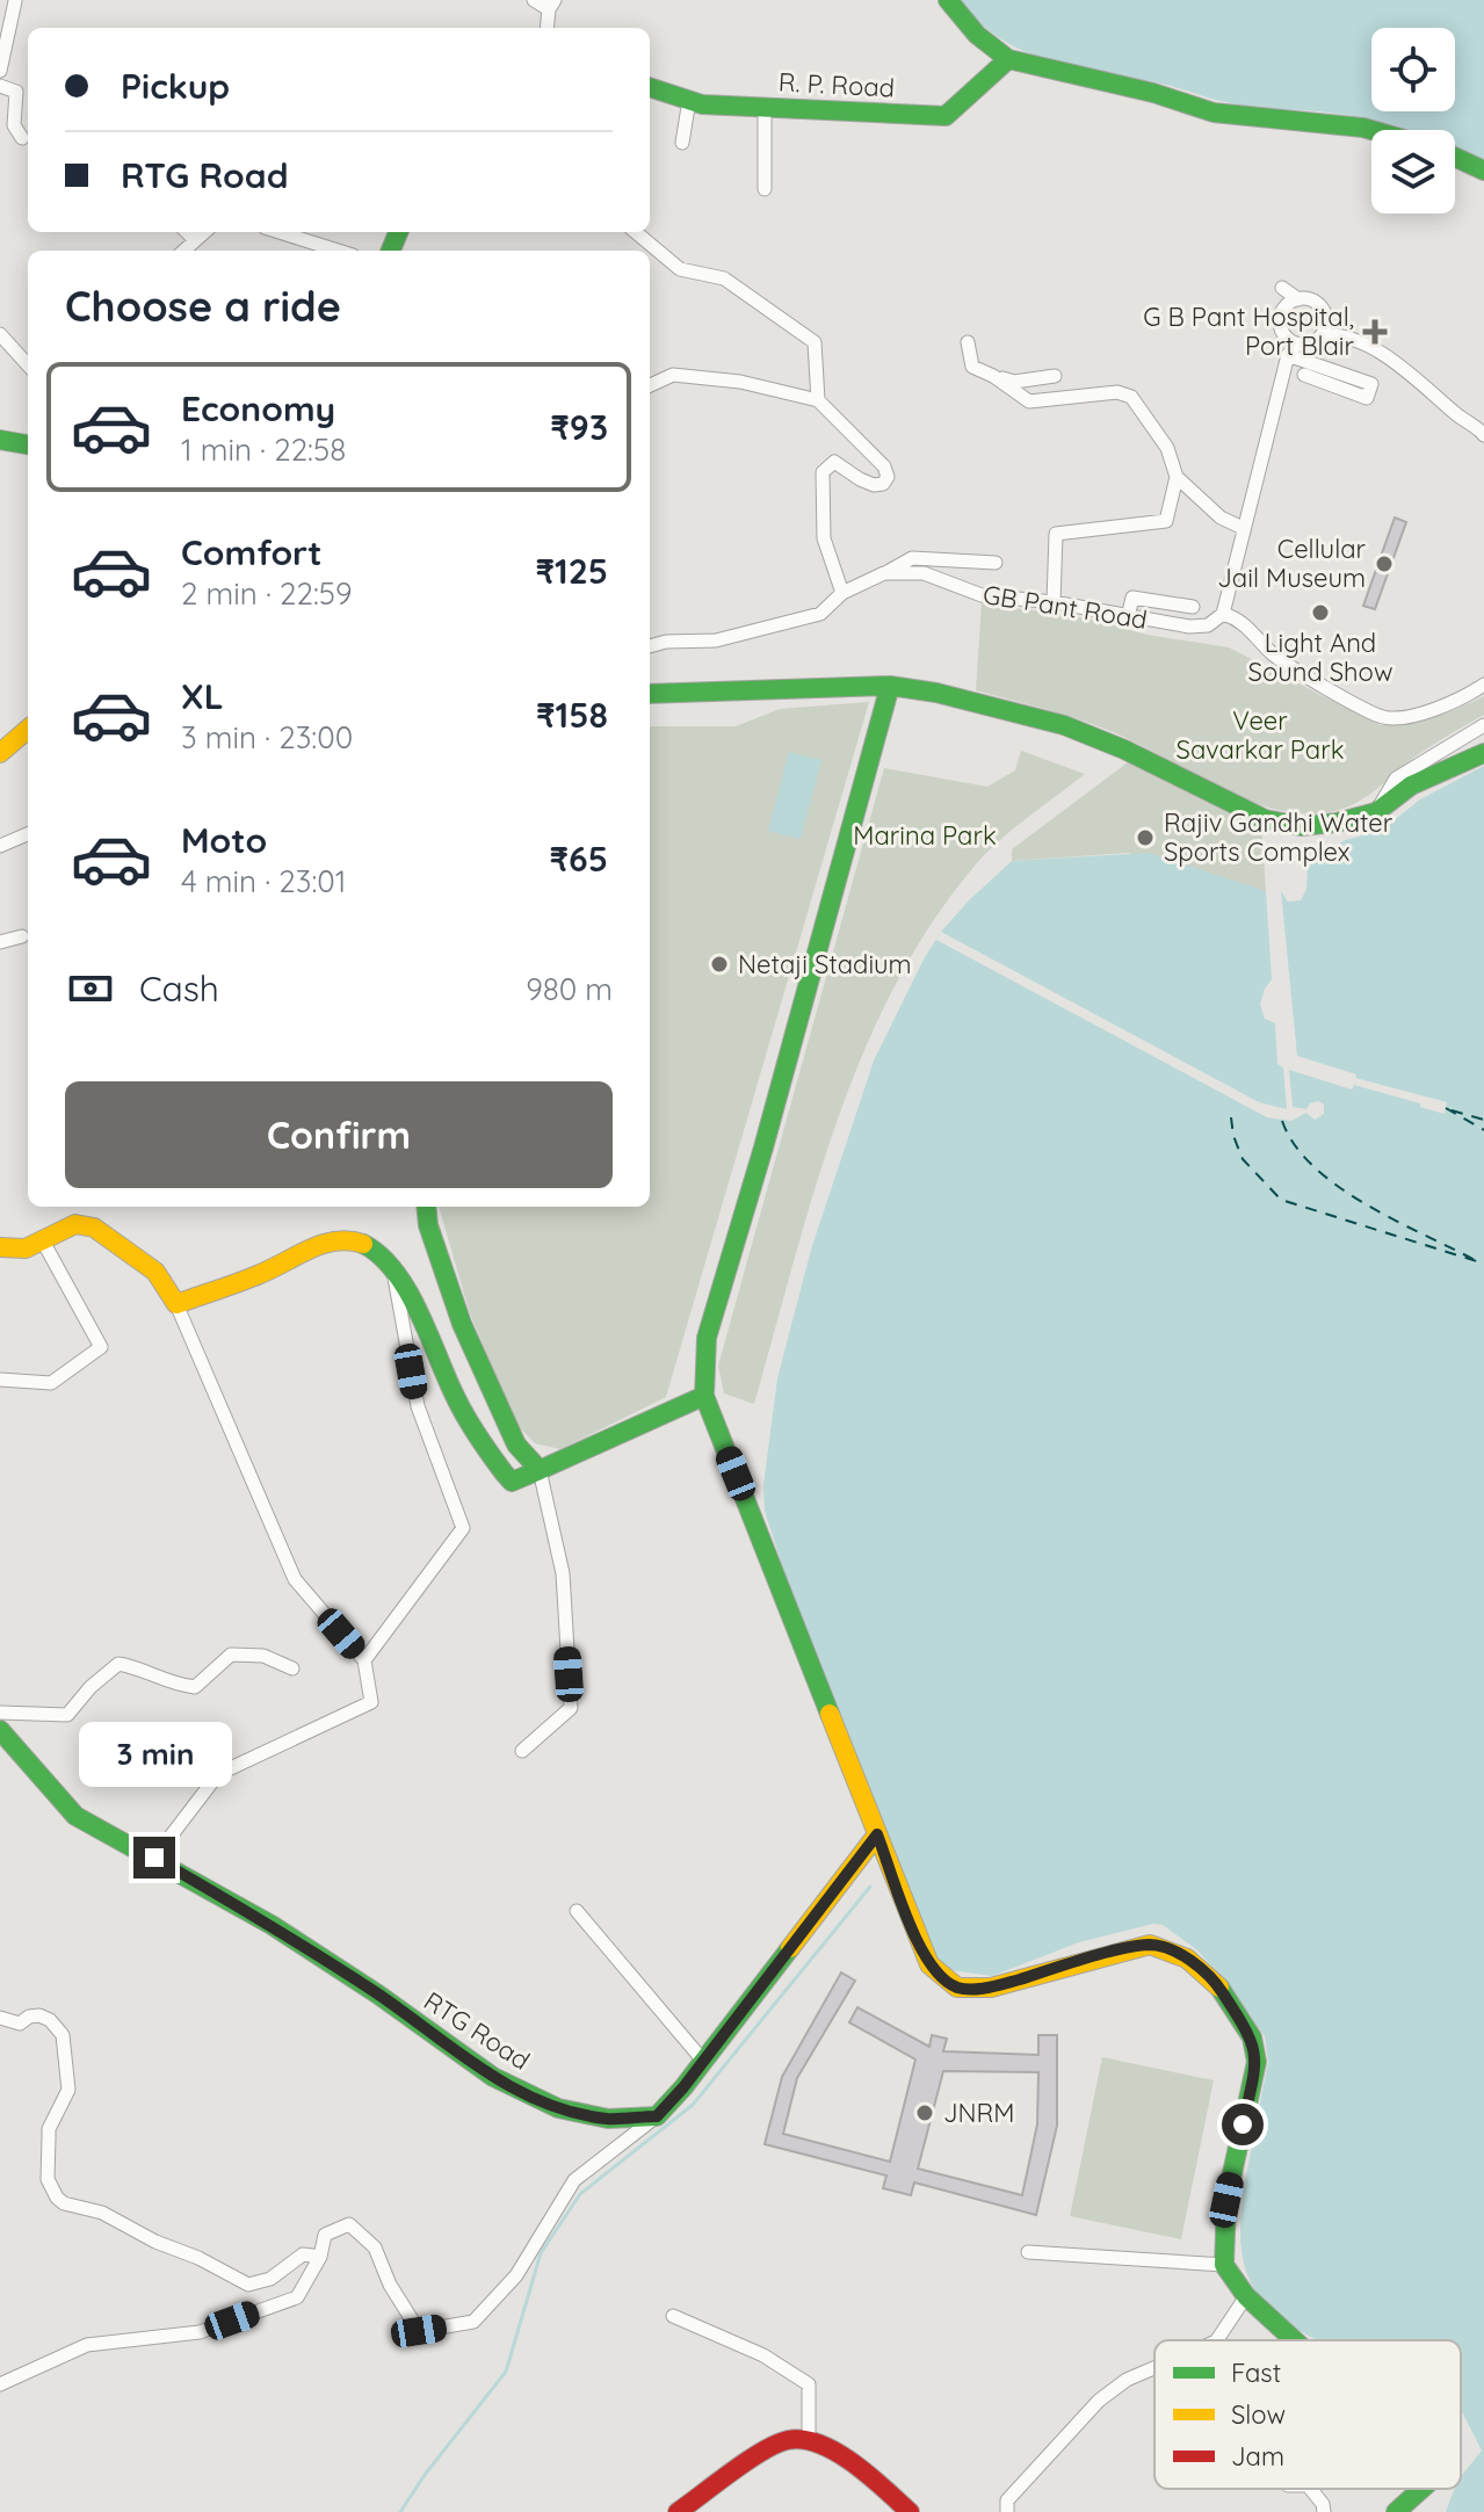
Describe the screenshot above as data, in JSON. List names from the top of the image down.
{
  "streets": {
    "main road": ["R. P. Road", "RTG Road"],
    "street": ["GB Pant Road"]
  },
  "parks": ["Veer Savarkar Park", "Marina Park"],
  "places": {
    "health": ["G B Pant Hospital, Port Blair"],
    "other": [
      "Cellular Jail Museum",
      "Light And Sound Show",
      "Rajiv Gandhi Water Sports Complex",
      "Netaji Stadium",
      "JNRM"
    ]
  },
  "legend": ["Fast", "Slow", "Jam"],
  "page": {
    "banner": ["Pickup", "RTG Road"],
    "heading": "Choose a ride",
    "list": [
      {
        "name": "Economy",
        "note": "1 min · 22:58",
        "value": "₹93"
      },
      {
        "name": "Comfort",
        "note": "2 min · 22:59",
        "value": "₹125"
      },
      {
        "name": "XL",
        "note": "3 min · 23:00",
        "value": "₹158"
      },
      {
        "name": "Moto",
        "note": "4 min · 23:01",
        "value": "₹65"
      }
    ],
    "pay": ["Cash", "980 m"],
    "buttons": "Confirm",
    "bubble": "3 min"
  }
}
